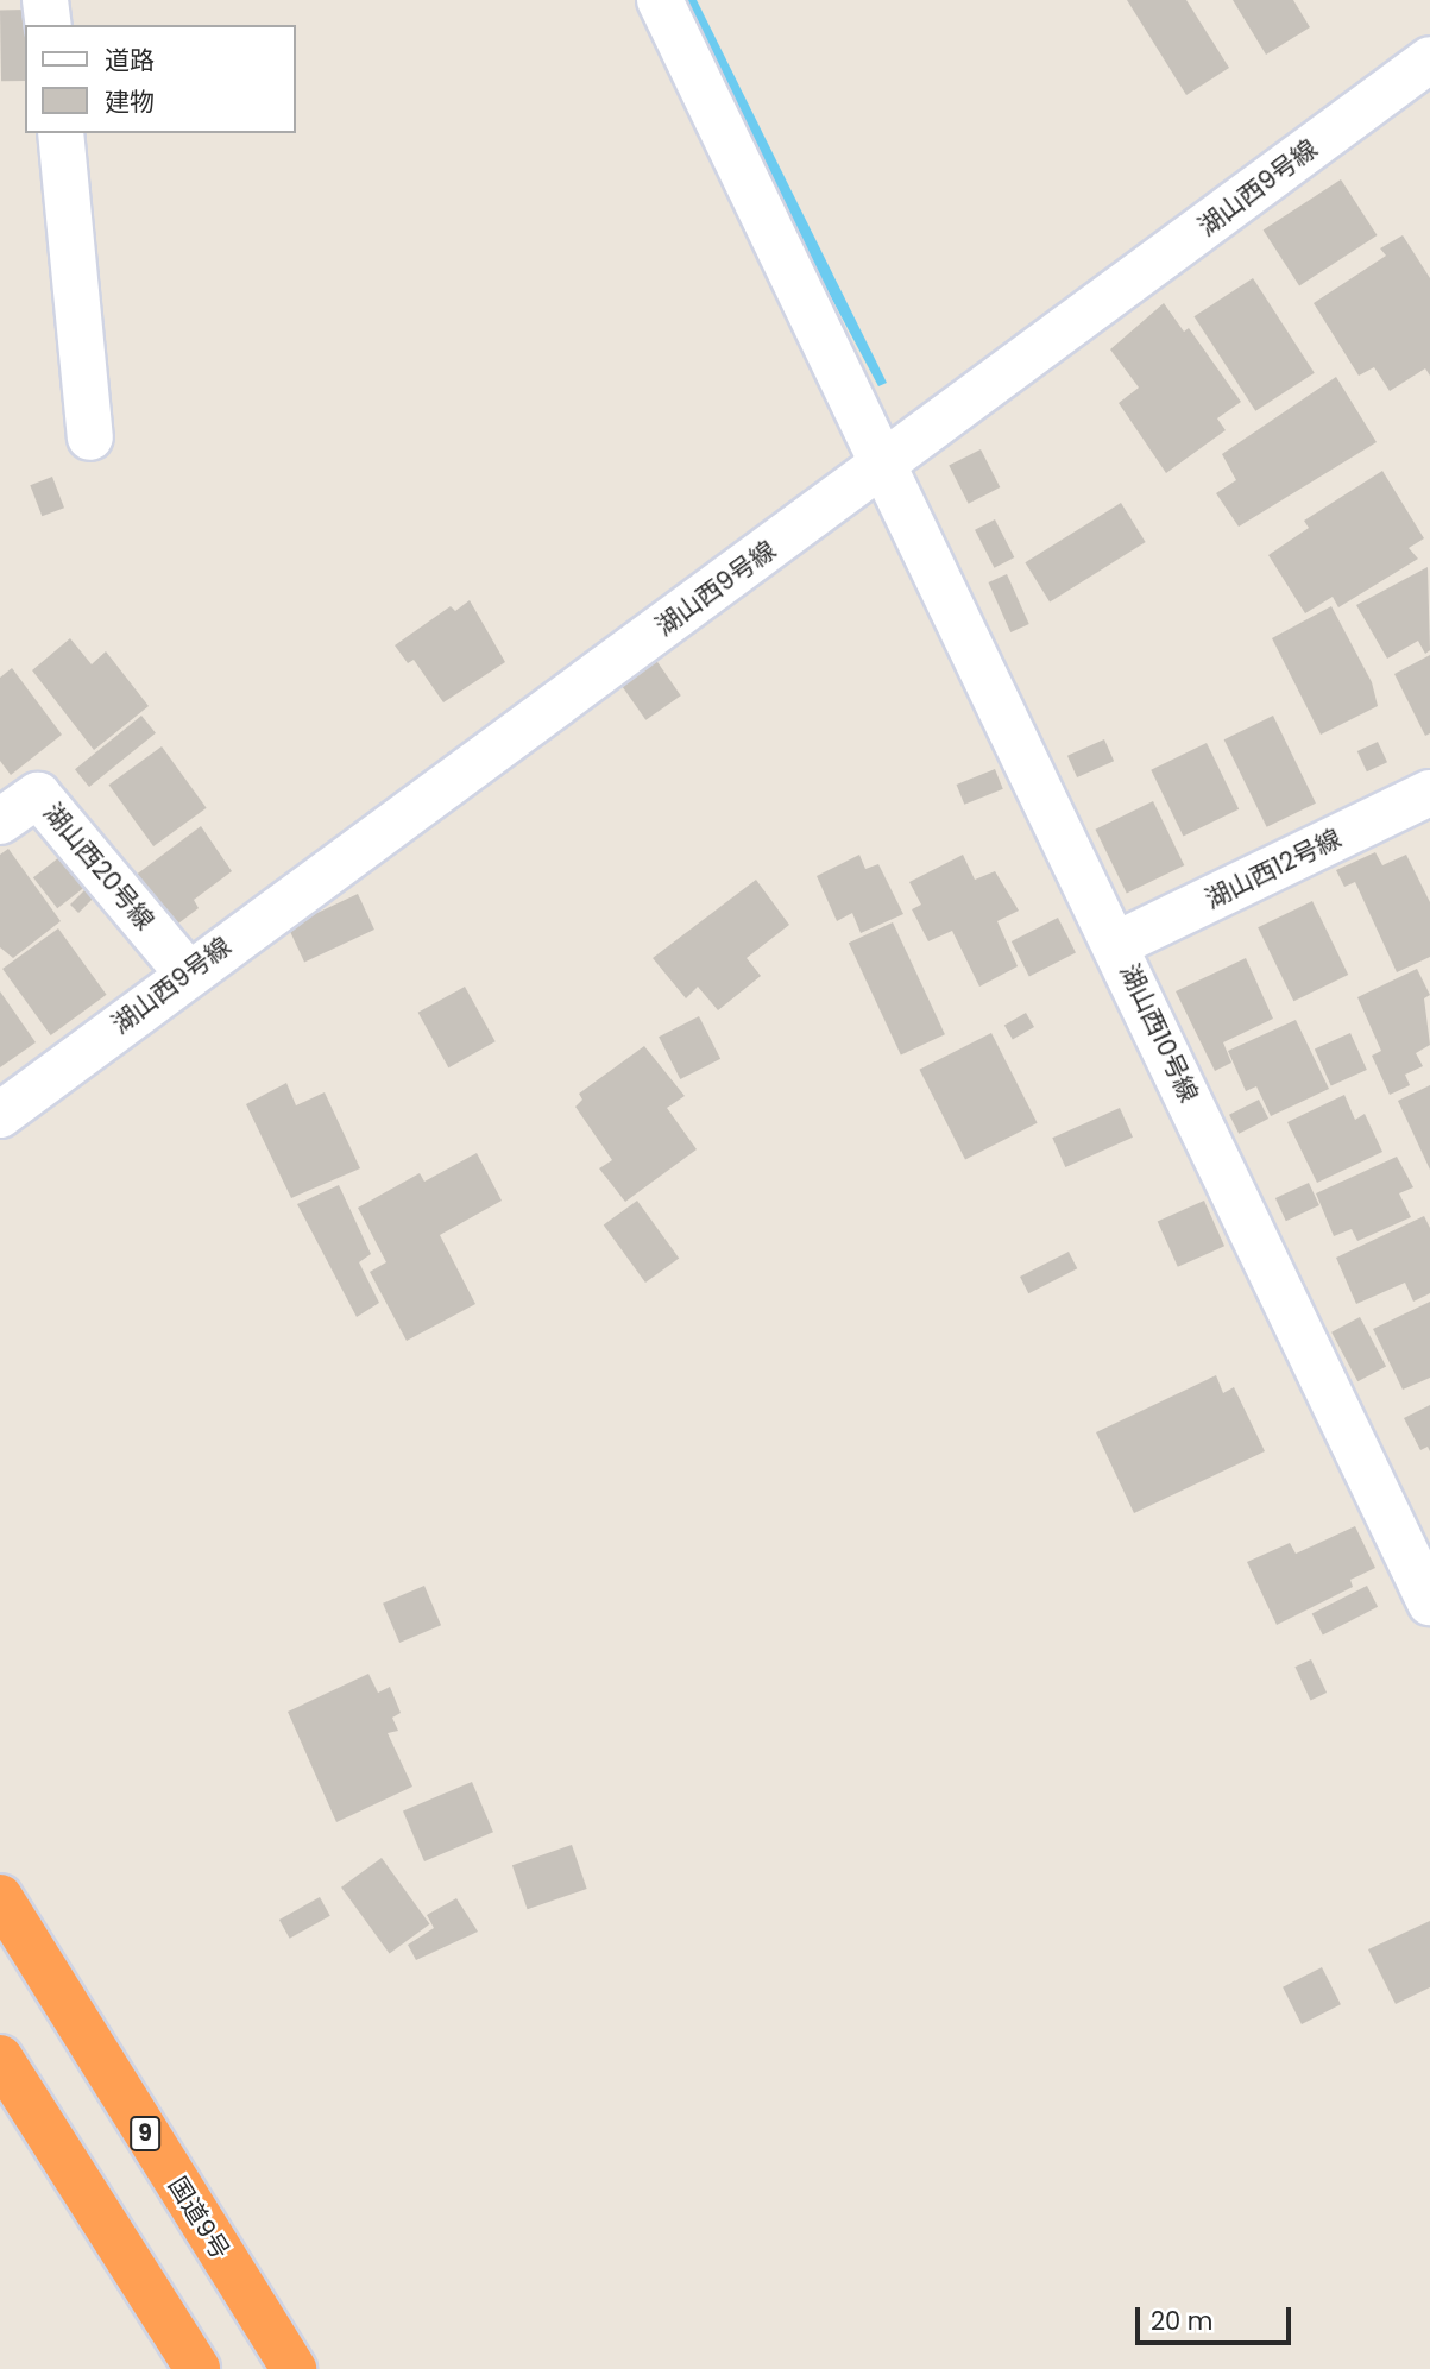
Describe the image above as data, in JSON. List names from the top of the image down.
{
  "streets": {
    "highway": ["9", "国道9号"],
    "street": [
      "湖山西9号線",
      "湖山西20号線",
      "湖山西12号線",
      "湖山西10号線"
    ]
  },
  "crossings": [
    ["湖山西9号線", "湖山西20号線"],
    ["湖山西9号線", "湖山西10号線"],
    ["湖山西12号線", "湖山西10号線"]
  ],
  "legend": ["道路", "建物"],
  "scale_bar": "20 m"
}
